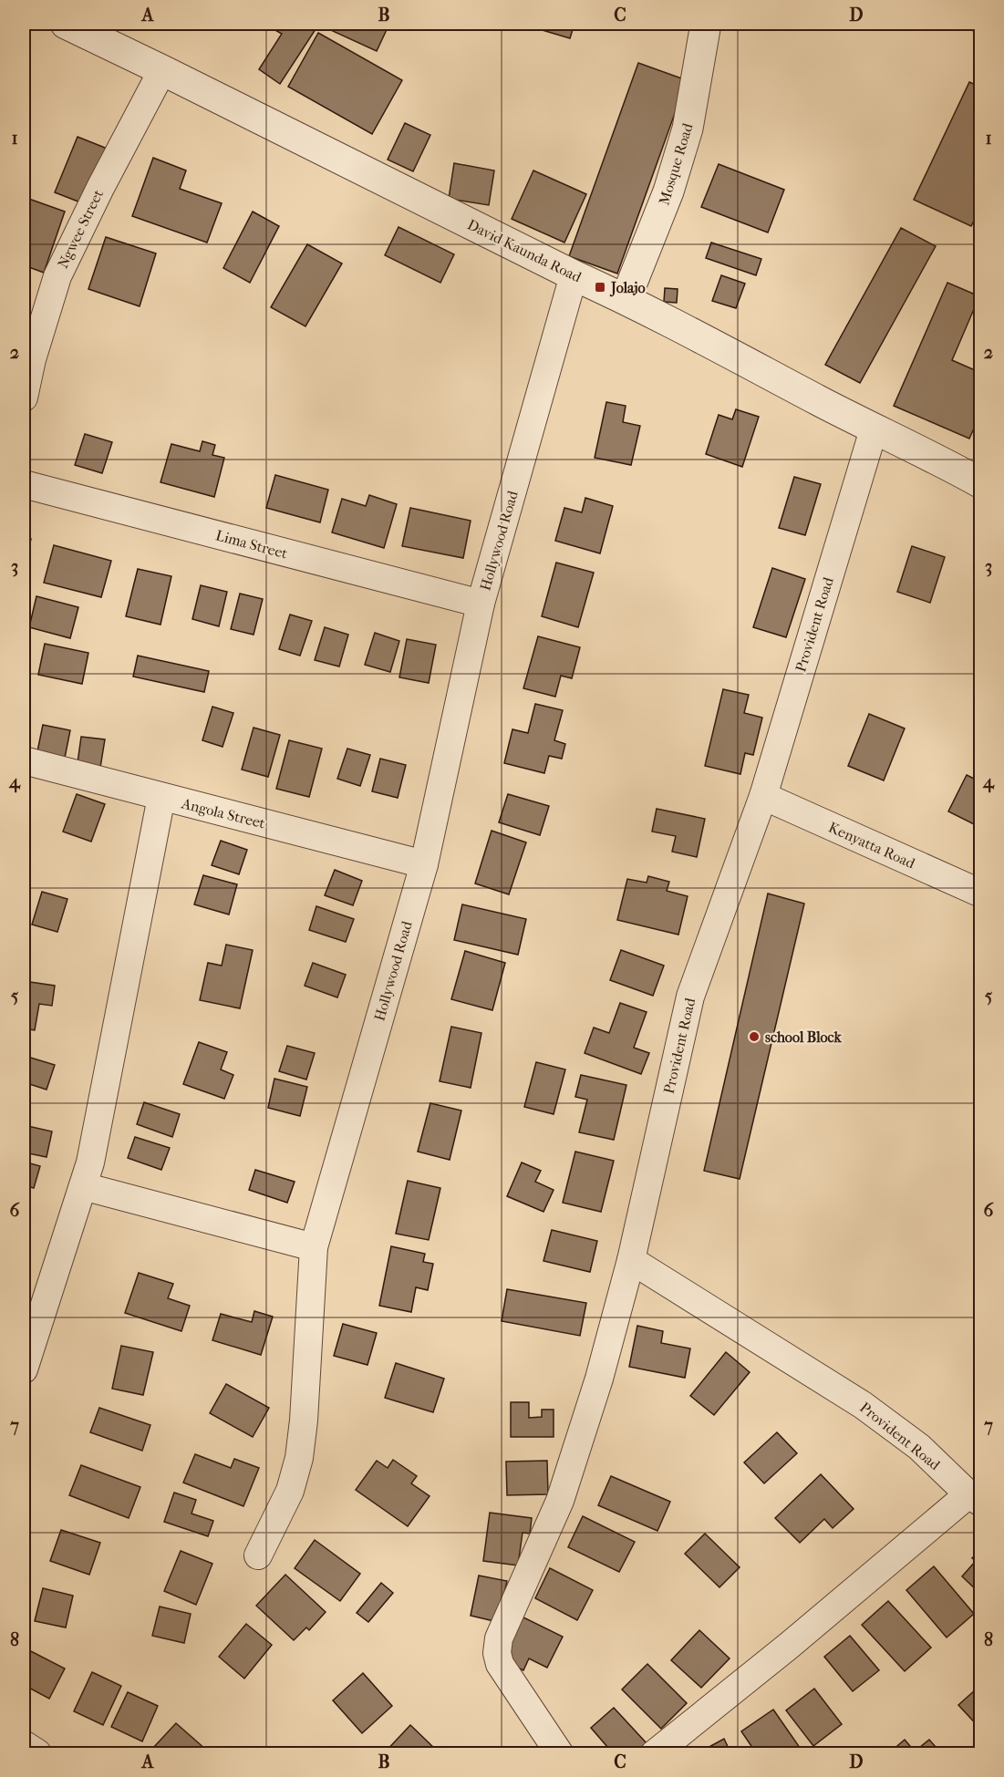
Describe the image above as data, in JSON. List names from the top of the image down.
{
  "streets": {
    "street": [
      "Mosque Road",
      "Ngwee Street",
      "David Kaunda Road",
      "Hollywood Road",
      "Lima Street",
      "Provident Road",
      "Angola Street",
      "Kenyatta Road"
    ]
  },
  "crossings": [
    ["Mosque Road", "David Kaunda Road"],
    ["Ngwee Street", "David Kaunda Road"],
    ["David Kaunda Road", "Hollywood Road"],
    ["David Kaunda Road", "Provident Road"],
    ["Hollywood Road", "Lima Street"],
    ["Hollywood Road", "Angola Street"],
    ["Provident Road", "Kenyatta Road"]
  ],
  "places": {
    "transit": ["Jolajo"],
    "other": ["school Block"]
  },
  "grid": {
    "columns": [
      "A",
      "B",
      "C",
      "D"
    ],
    "rows": [
      "1",
      "2",
      "3",
      "4",
      "5",
      "6",
      "7",
      "8"
    ]
  }
}
